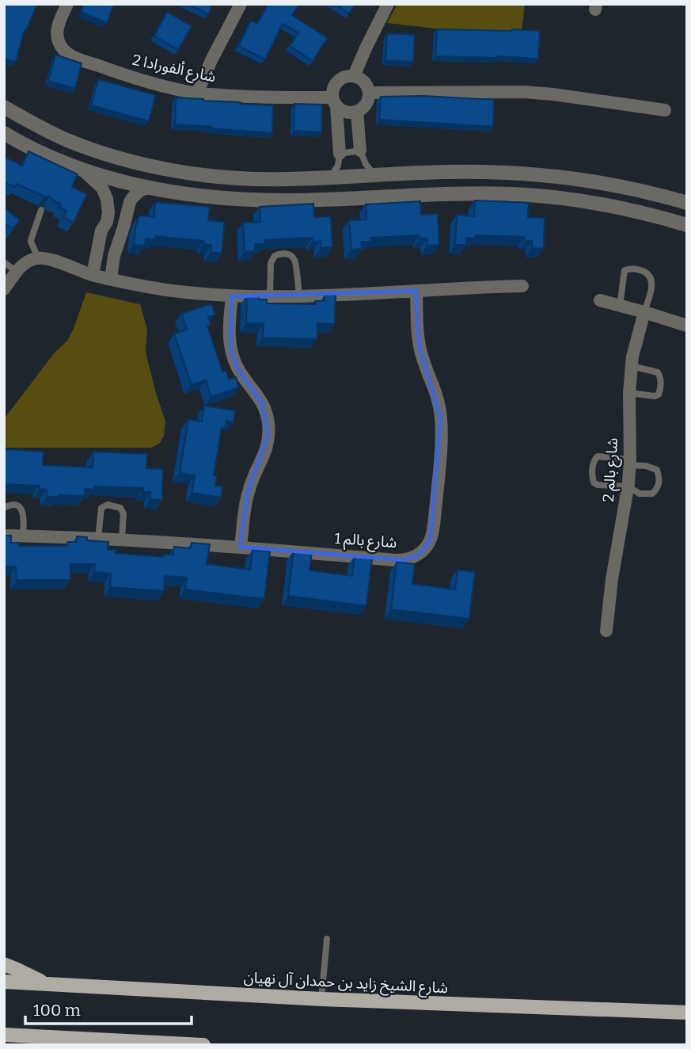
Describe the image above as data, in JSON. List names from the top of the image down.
{
  "streets": {
    "main road": ["شارع الشيخ زايد بن حمدان آل نهيان"],
    "street": ["شارع ألفورادا 2", "شارع بالم 2", "شارع بالم 1"]
  },
  "scale_bar": "100 m"
}
